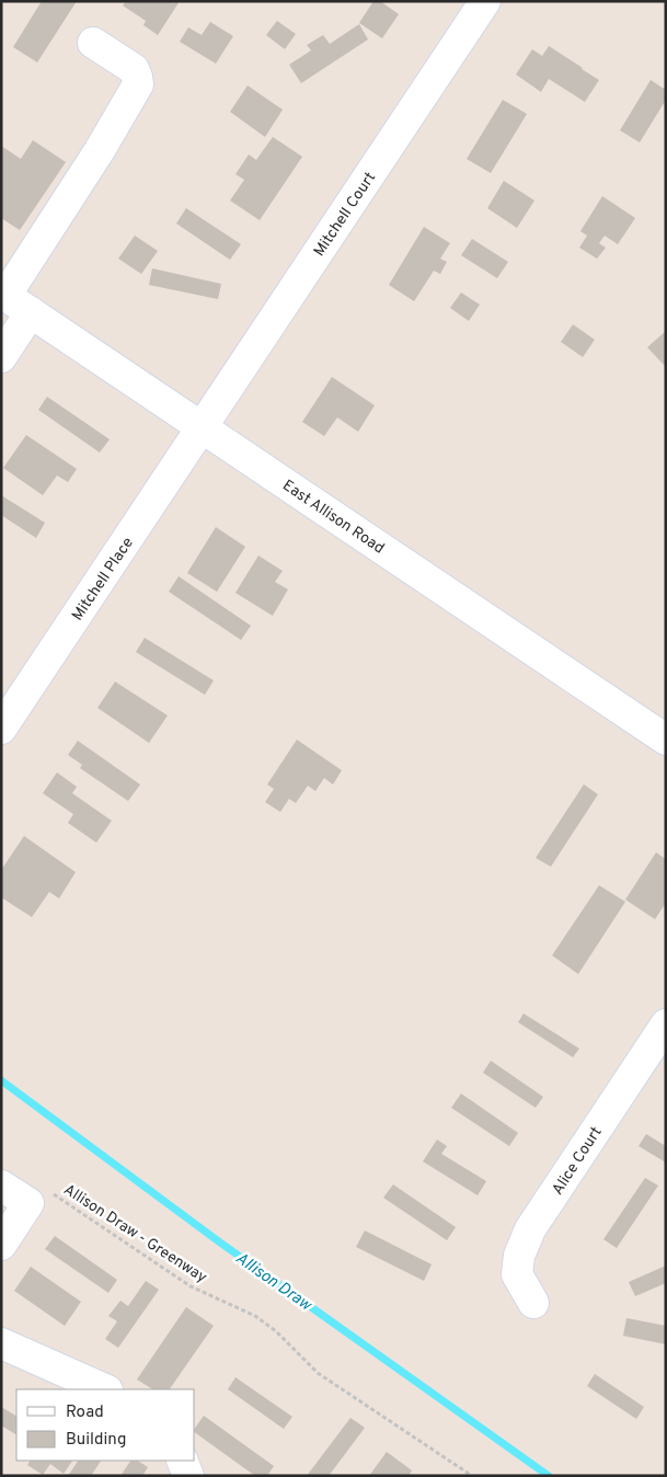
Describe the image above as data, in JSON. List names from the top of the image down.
{
  "streets": {
    "street": [
      "Mitchell Court",
      "East Allison Road",
      "Mitchell Place",
      "Alice Court"
    ],
    "path": ["Allison Draw - Greenway"]
  },
  "crossings": [
    ["Mitchell Court", "East Allison Road"],
    ["Mitchell Court", "Mitchell Place"],
    ["East Allison Road", "Mitchell Place"]
  ],
  "water": ["Allison Draw"],
  "legend": ["Road", "Building"]
}
